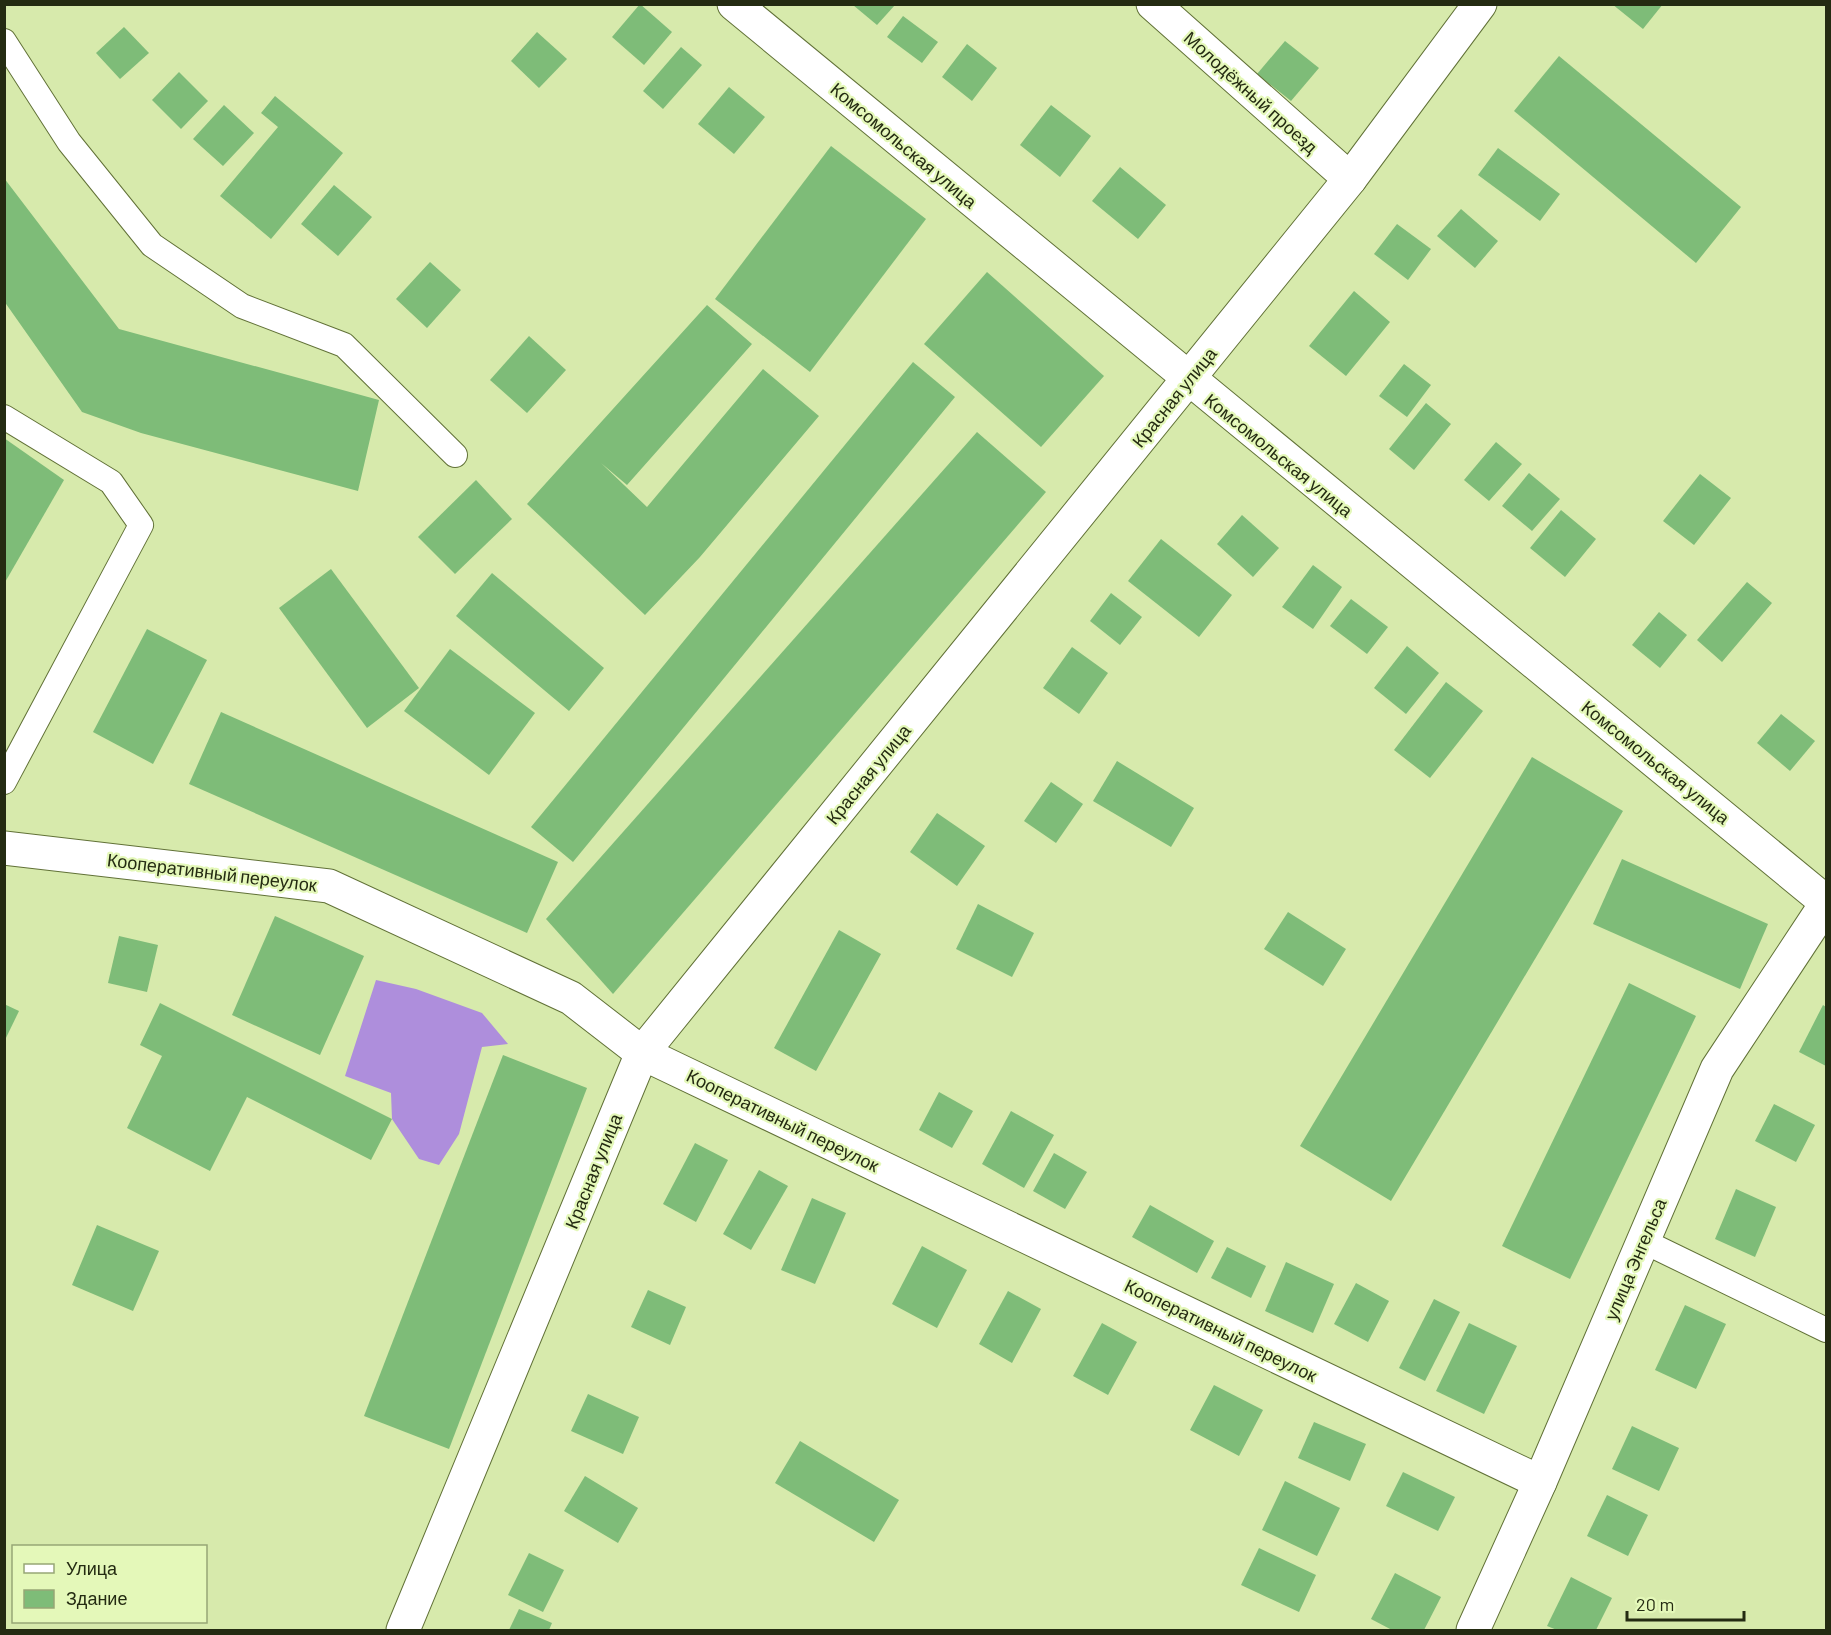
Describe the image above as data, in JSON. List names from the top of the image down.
{
  "streets": {
    "street": [
      "Молодёжный проезд",
      "Комсомольская улица",
      "Красная улица",
      "Кооперативный переулок",
      "улица Энгельса"
    ]
  },
  "crossings": [
    ["Молодёжный проезд", "Красная улица"],
    ["Комсомольская улица", "Красная улица"],
    ["Комсомольская улица", "улица Энгельса"],
    ["Красная улица", "Кооперативный переулок"],
    ["Кооперативный переулок", "улица Энгельса"]
  ],
  "legend": ["Улица", "Здание"],
  "scale_bar": "20 m"
}
